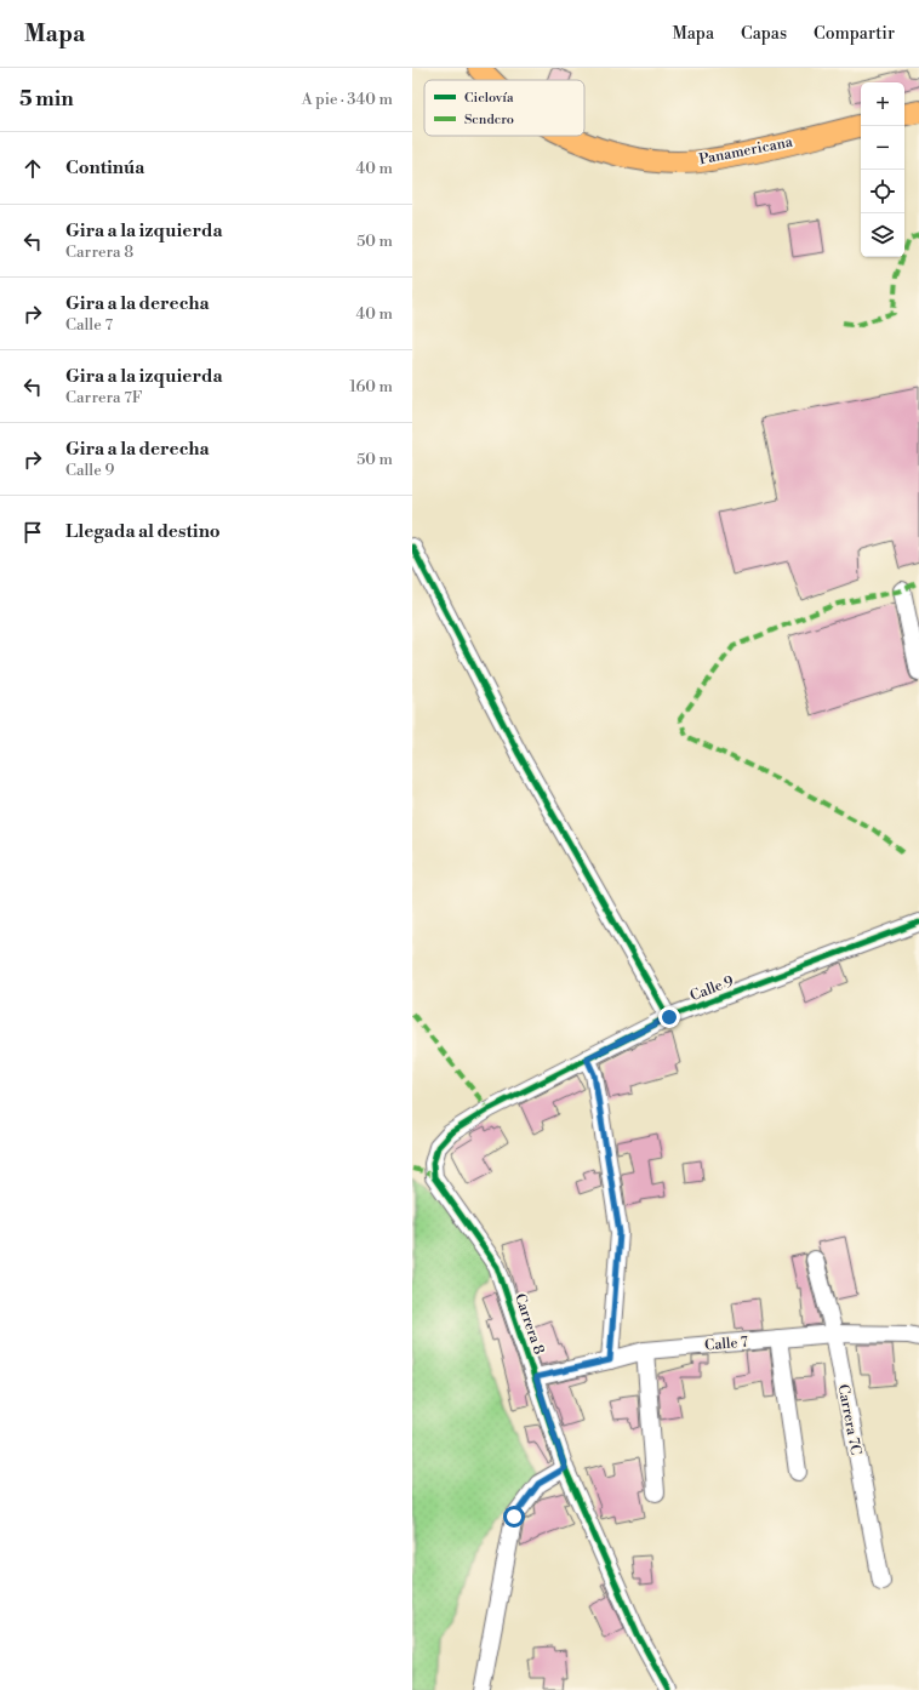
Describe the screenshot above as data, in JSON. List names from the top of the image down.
{
  "streets": {
    "main road": ["Panamericana"],
    "street": [
      "Calle 9",
      "Carrera 8",
      "Calle 7",
      "Carrera 7C"
    ]
  },
  "crossings": [
    ["Calle 9", "Carrera 8"],
    ["Carrera 8", "Calle 7"],
    ["Calle 7", "Carrera 7C"]
  ],
  "legend": ["Ciclovía", "Sendero"],
  "page": {
    "header": "Mapa",
    "nav": ["Mapa", "Capas", "Compartir"],
    "heading": ["5 min", "A pie · 340 m"],
    "map_buttons": ["+", "−"],
    "list": [
      ["Continúa", "40 m"],
      ["Gira a la izquierda", "Carrera 8", "50 m"],
      ["Gira a la derecha", "Calle 7", "40 m"],
      ["Gira a la izquierda", "Carrera 7F", "160 m"],
      ["Gira a la derecha", "Calle 9", "50 m"],
      "Llegada al destino"
    ]
  }
}
